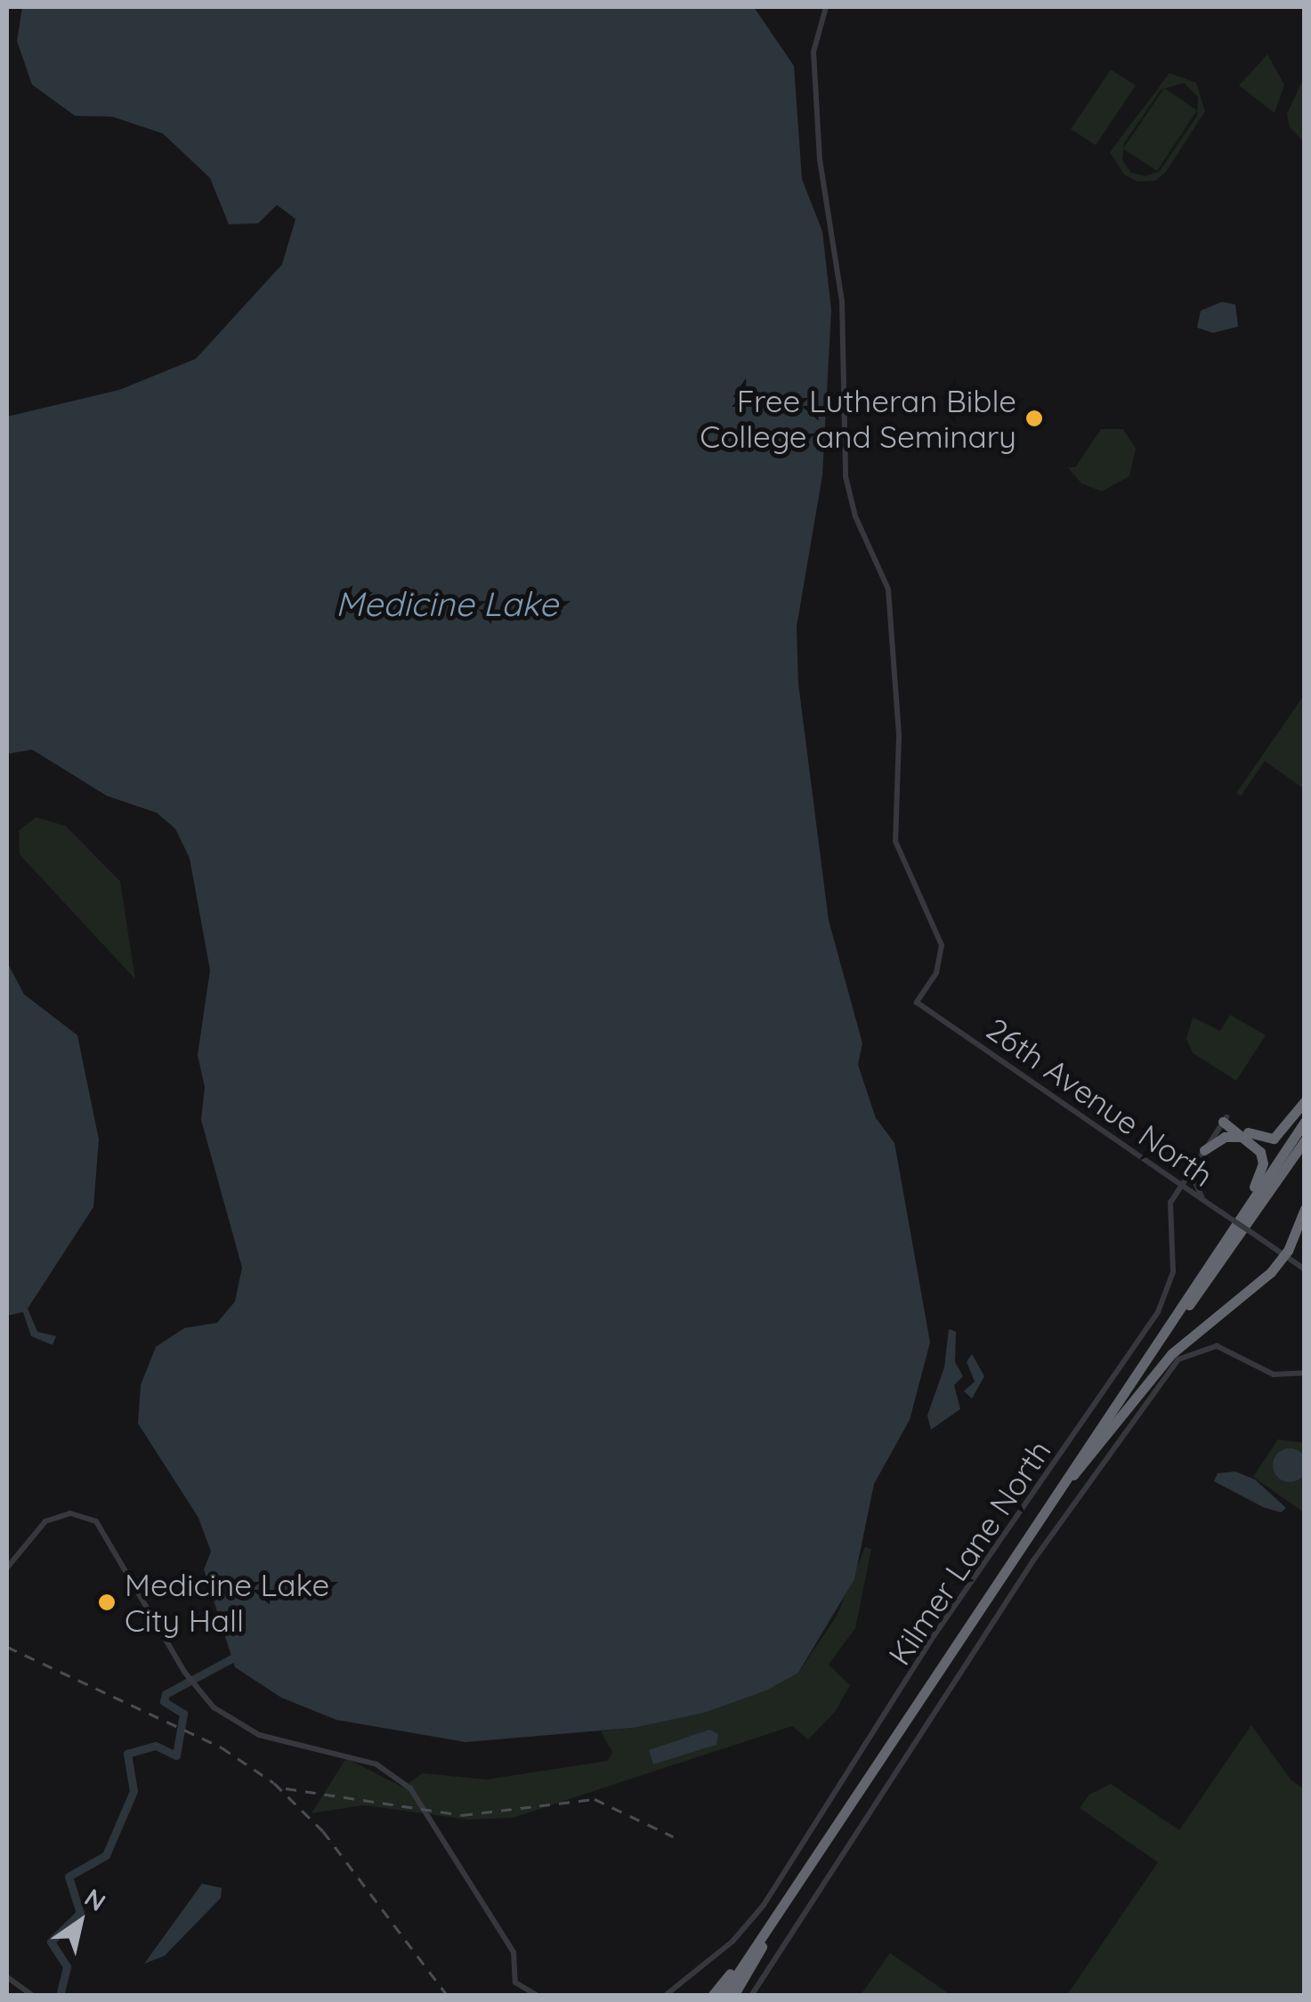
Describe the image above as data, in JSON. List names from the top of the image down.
{
  "streets": {
    "street": ["26th Avenue North", "Kilmer Lane North"]
  },
  "crossings": [
    ["26th Avenue North", "Kilmer Lane North"]
  ],
  "water": ["Medicine Lake"],
  "places": ["Free Lutheran Bible College and Seminary", "Medicine Lake City Hall"],
  "north": "top right"
}
